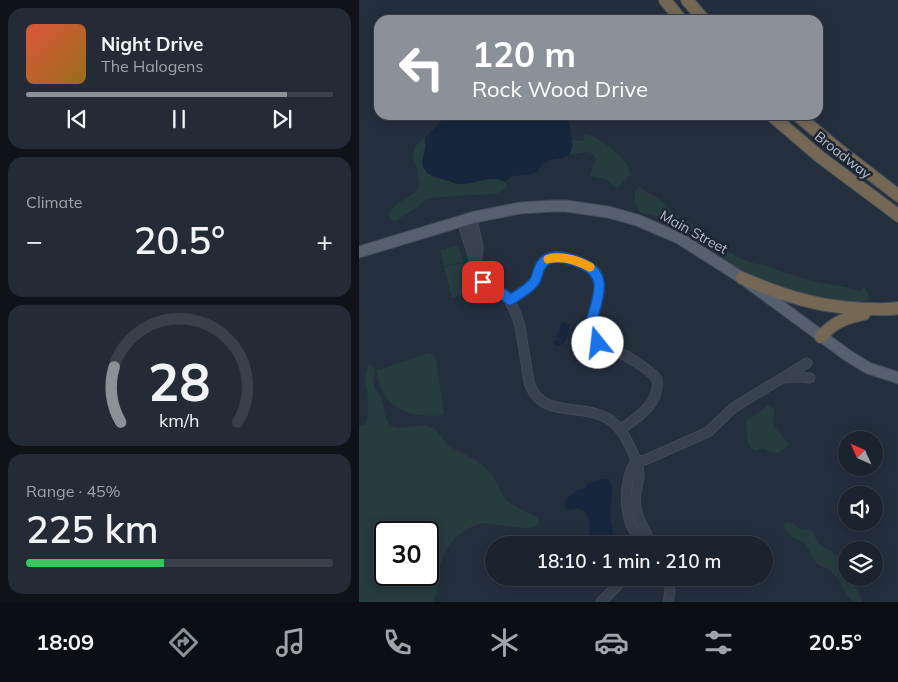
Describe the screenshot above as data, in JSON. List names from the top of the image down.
{
  "streets": {
    "highway": ["Broadway"],
    "main road": ["Main Street"]
  },
  "north": "top left",
  "page": {
    "turn": ["120 m", "Rock Wood Drive"],
    "song": ["Night Drive", "The Halogens"],
    "tile": [
      "Climate",
      ["Range · 45%", "225 km"]
    ],
    "heat": ["−", "20.5°", "+"],
    "limit": "30",
    "trip": "18:10 · 1 min · 210 m",
    "tabs": ["18:09", "20.5°"],
    "gauge": ["28", "km/h"]
  }
}
